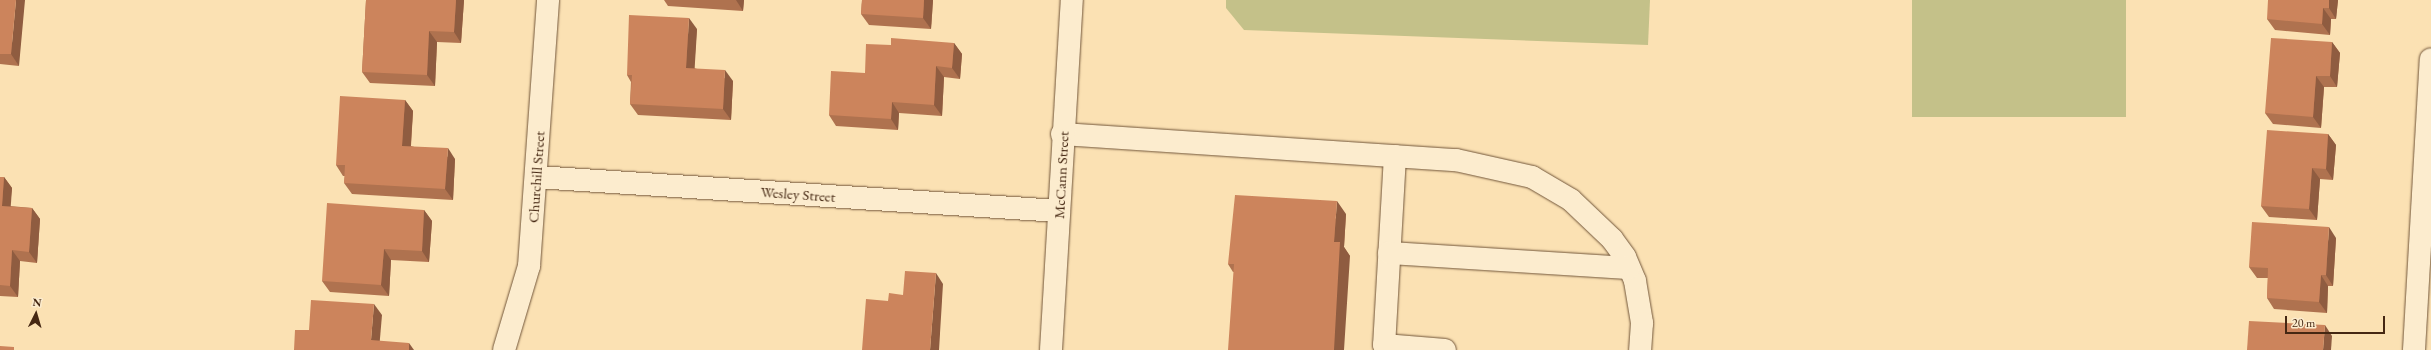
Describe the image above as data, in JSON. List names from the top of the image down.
{
  "streets": {
    "street": ["McCann Street", "Churchill Street", "Wesley Street"]
  },
  "crossings": [
    ["McCann Street", "Wesley Street"],
    ["Churchill Street", "Wesley Street"]
  ],
  "scale_bar": "20 m",
  "north": "top"
}
